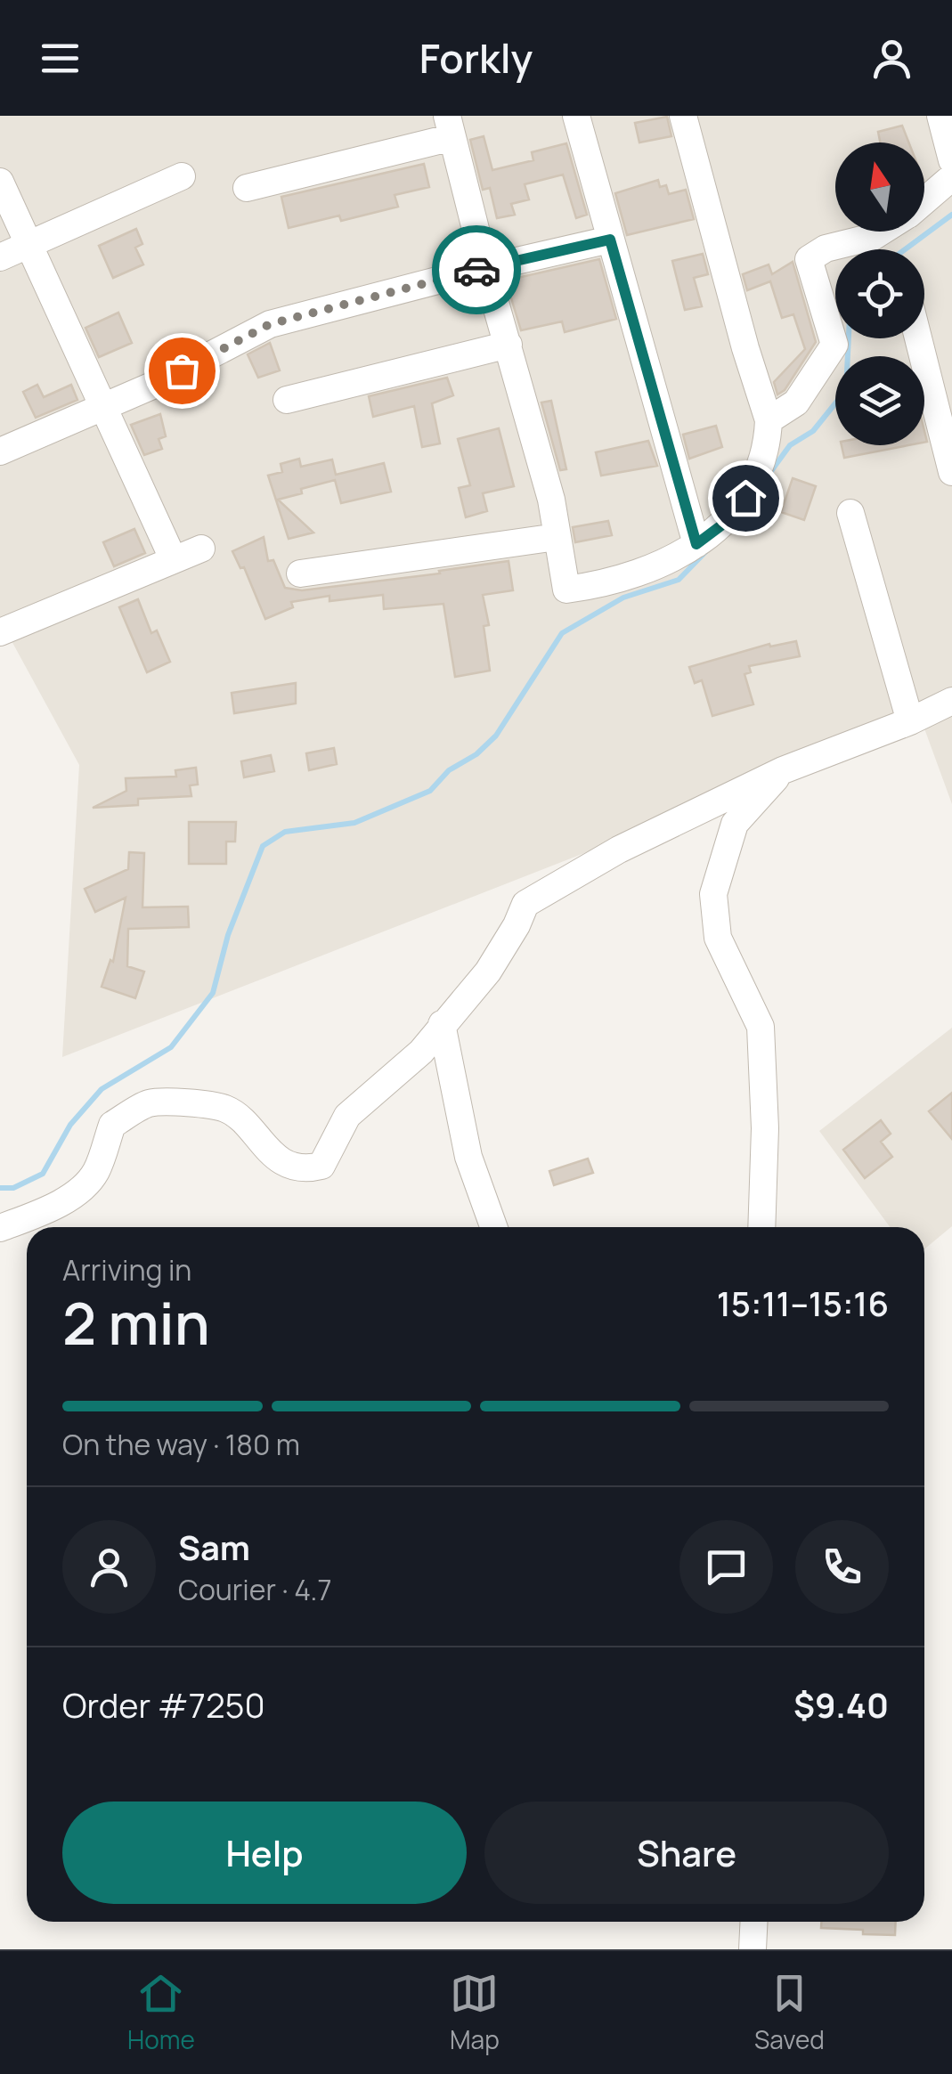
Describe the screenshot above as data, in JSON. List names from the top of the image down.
{
  "north": "top",
  "page": {
    "header": "Forkly",
    "heading": ["2 min", "Arriving in", "15:11–15:16"],
    "panel": [
      "Sam",
      "Courier · 4.7",
      "Order #7250",
      "$9.40"
    ],
    "bar": "On the way · 180 m",
    "buttons": ["Help", "Share"],
    "tabs": ["Home", "Map", "Saved"]
  }
}
